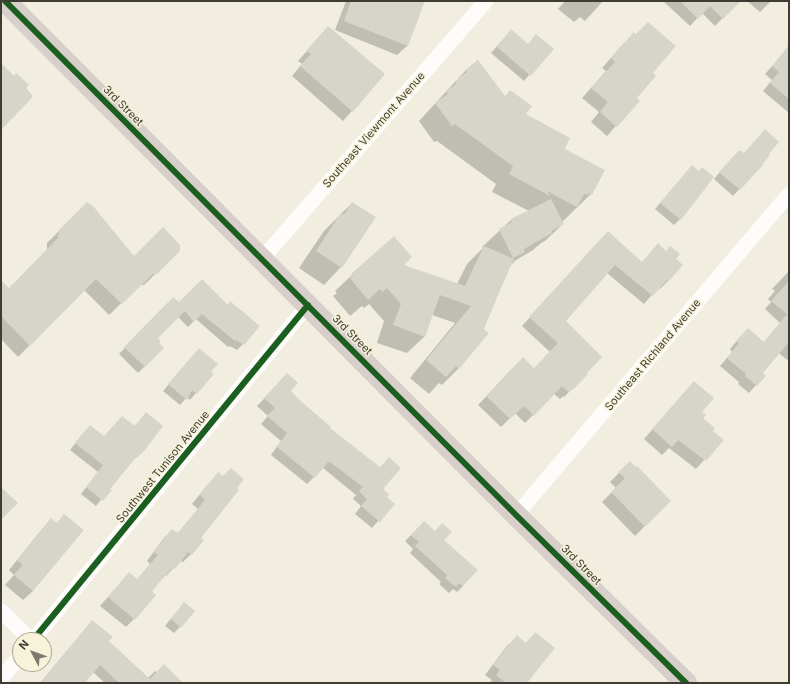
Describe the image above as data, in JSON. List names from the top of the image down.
{
  "streets": {
    "highway": ["3rd Street"],
    "street": ["Southeast Viewmont Avenue", "Southeast Richland Avenue", "Southwest Tunison Avenue"]
  },
  "crossings": [
    ["3rd Street", "Southeast Viewmont Avenue"],
    ["3rd Street", "Southeast Richland Avenue"],
    ["3rd Street", "Southwest Tunison Avenue"]
  ],
  "north": "top left"
}
